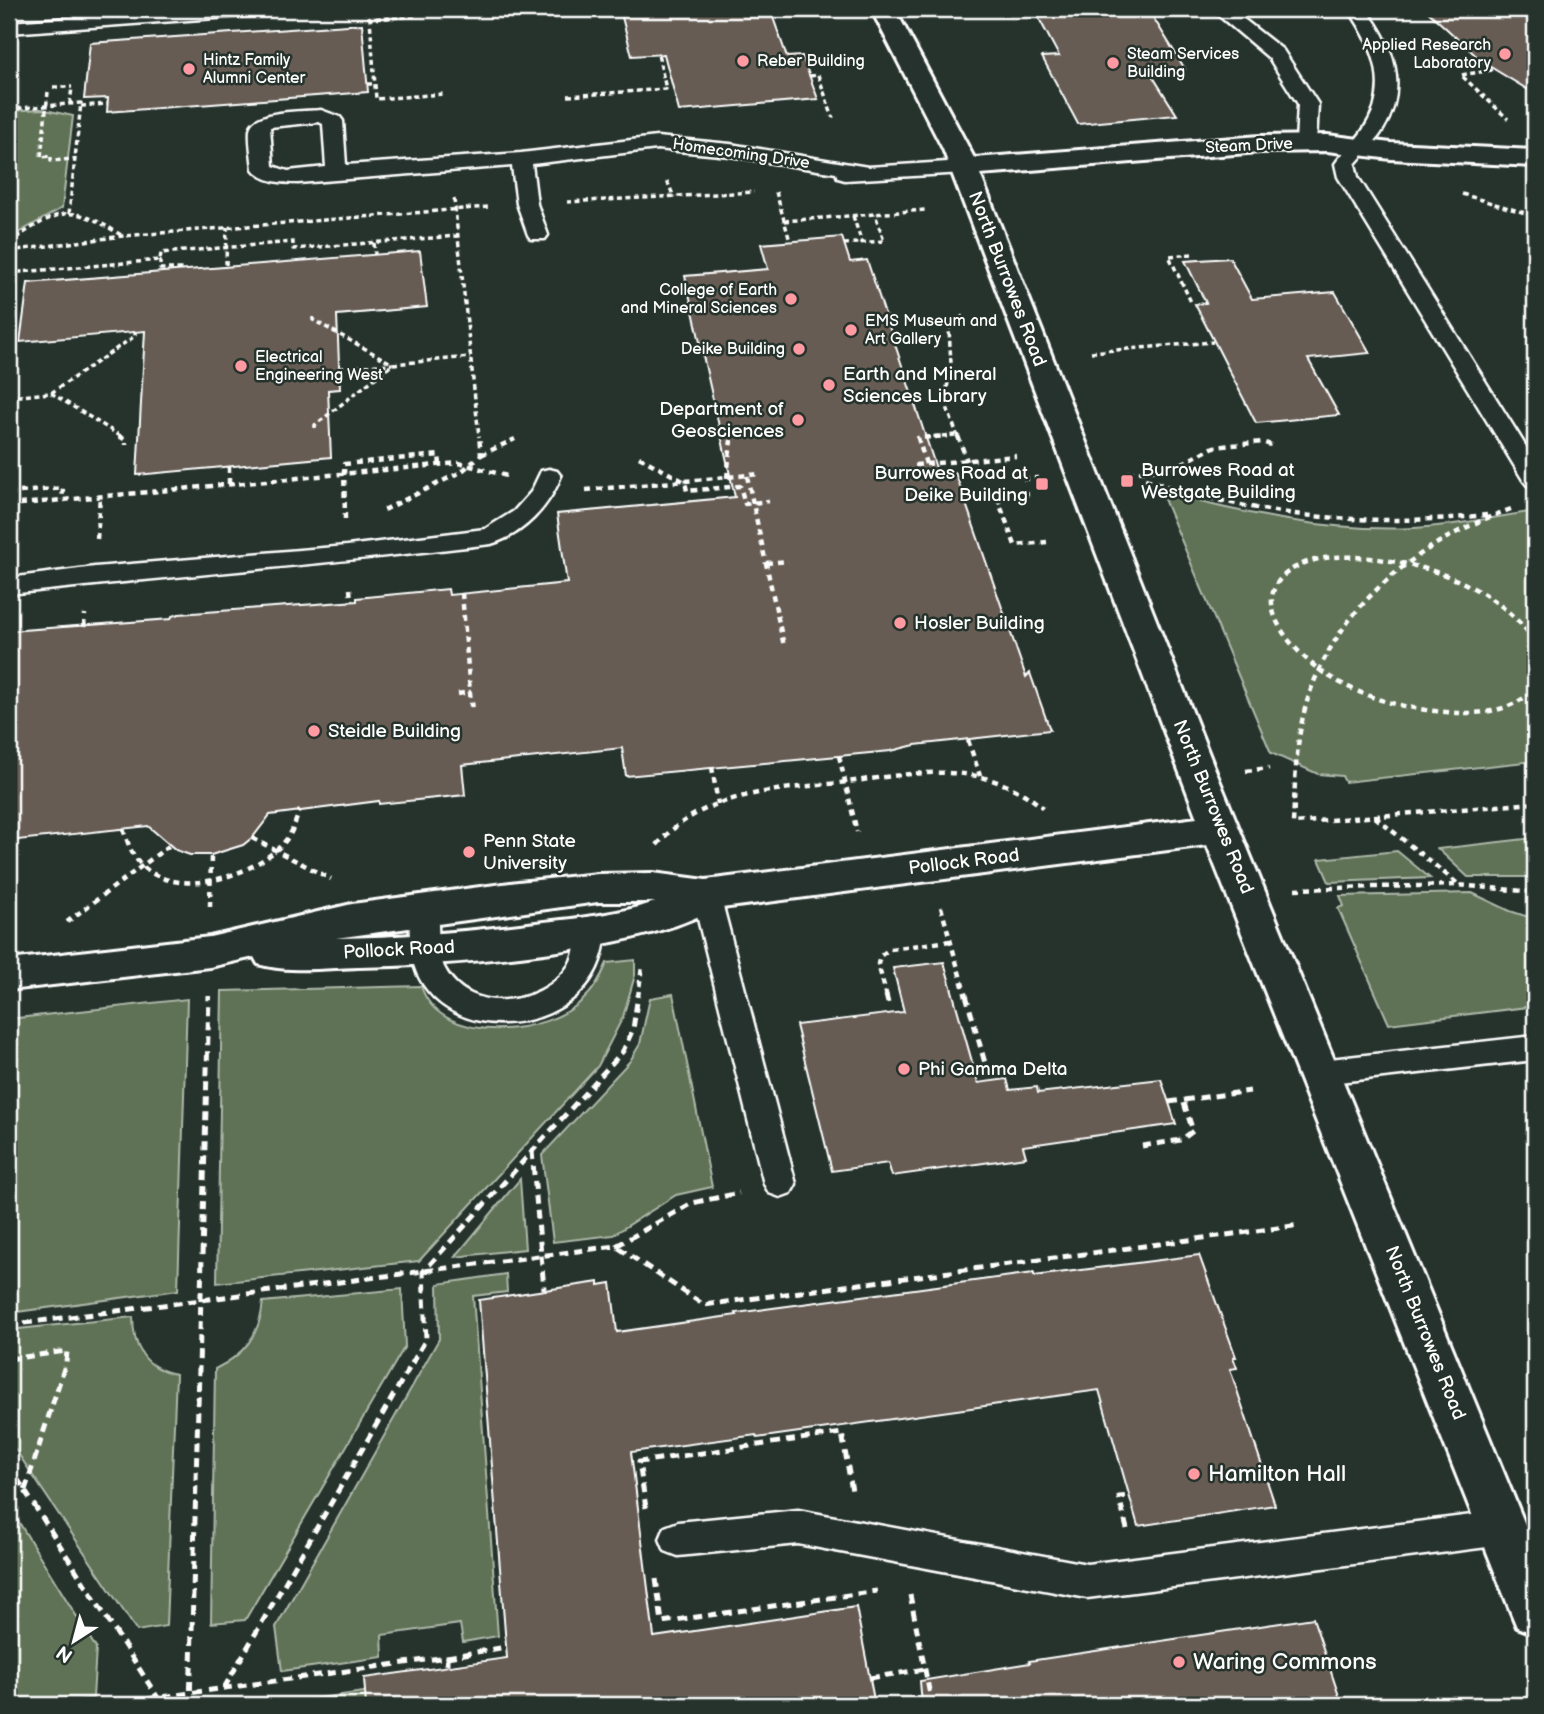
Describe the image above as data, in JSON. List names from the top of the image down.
{
  "streets": {
    "street": ["Steam Drive", "North Burrowes Road", "Pollock Road"],
    "lane": ["Homecoming Drive"]
  },
  "crossings": [
    ["Steam Drive", "Homecoming Drive"],
    ["Steam Drive", "North Burrowes Road"],
    ["Homecoming Drive", "North Burrowes Road"],
    ["North Burrowes Road", "Pollock Road"]
  ],
  "places": {
    "other": [
      "Applied Research Laboratory",
      "Reber Building",
      "Steam Services Building",
      "Hintz Family Alumni Center",
      "College of Earth and Mineral Sciences",
      "EMS Museum and Art Gallery",
      "Deike Building",
      "Electrical Engineering West",
      "Earth and Mineral Sciences Library",
      "Department of Geosciences",
      "Hosler Building",
      "Steidle Building",
      "Penn State University",
      "Phi Gamma Delta",
      "Hamilton Hall",
      "Waring Commons"
    ],
    "transit": ["Burrowes Road at Westgate Building", "Burrowes Road at Deike Building"]
  },
  "north": "bottom left"
}
